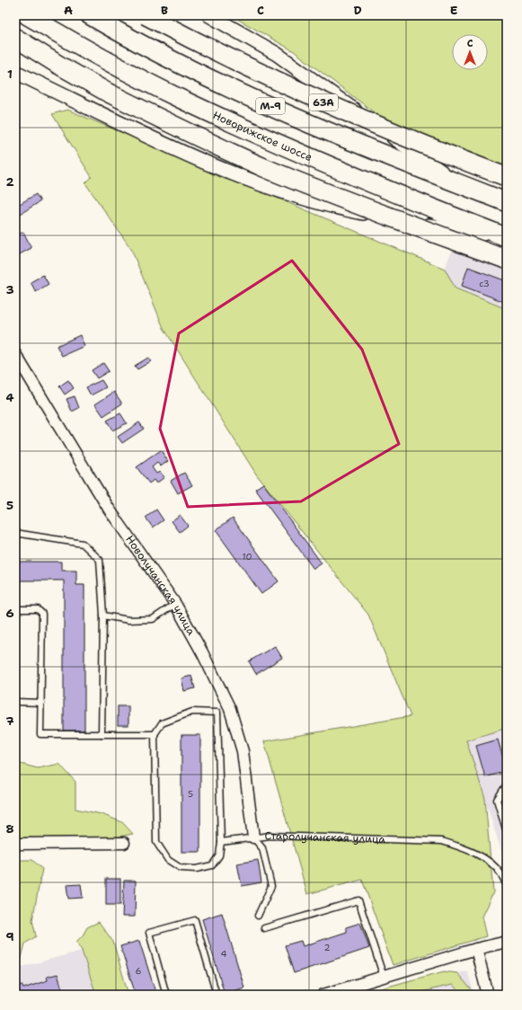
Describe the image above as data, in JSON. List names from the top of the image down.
{
  "streets": {
    "highway": ["63A", "М-9", "Новорижское шоссе"],
    "street": ["Новолучанская улица"],
    "lane": ["Старолучанская улица"]
  },
  "crossings": [
    ["Новолучанская улица", "Старолучанская улица"]
  ],
  "house_numbers": [
    "с3",
    "10",
    "5",
    "2",
    "4",
    "6"
  ],
  "north": "top",
  "grid": {
    "columns": [
      "A",
      "B",
      "C",
      "D",
      "E"
    ],
    "rows": [
      "1",
      "2",
      "3",
      "4",
      "5",
      "6",
      "7",
      "8",
      "9"
    ]
  }
}
